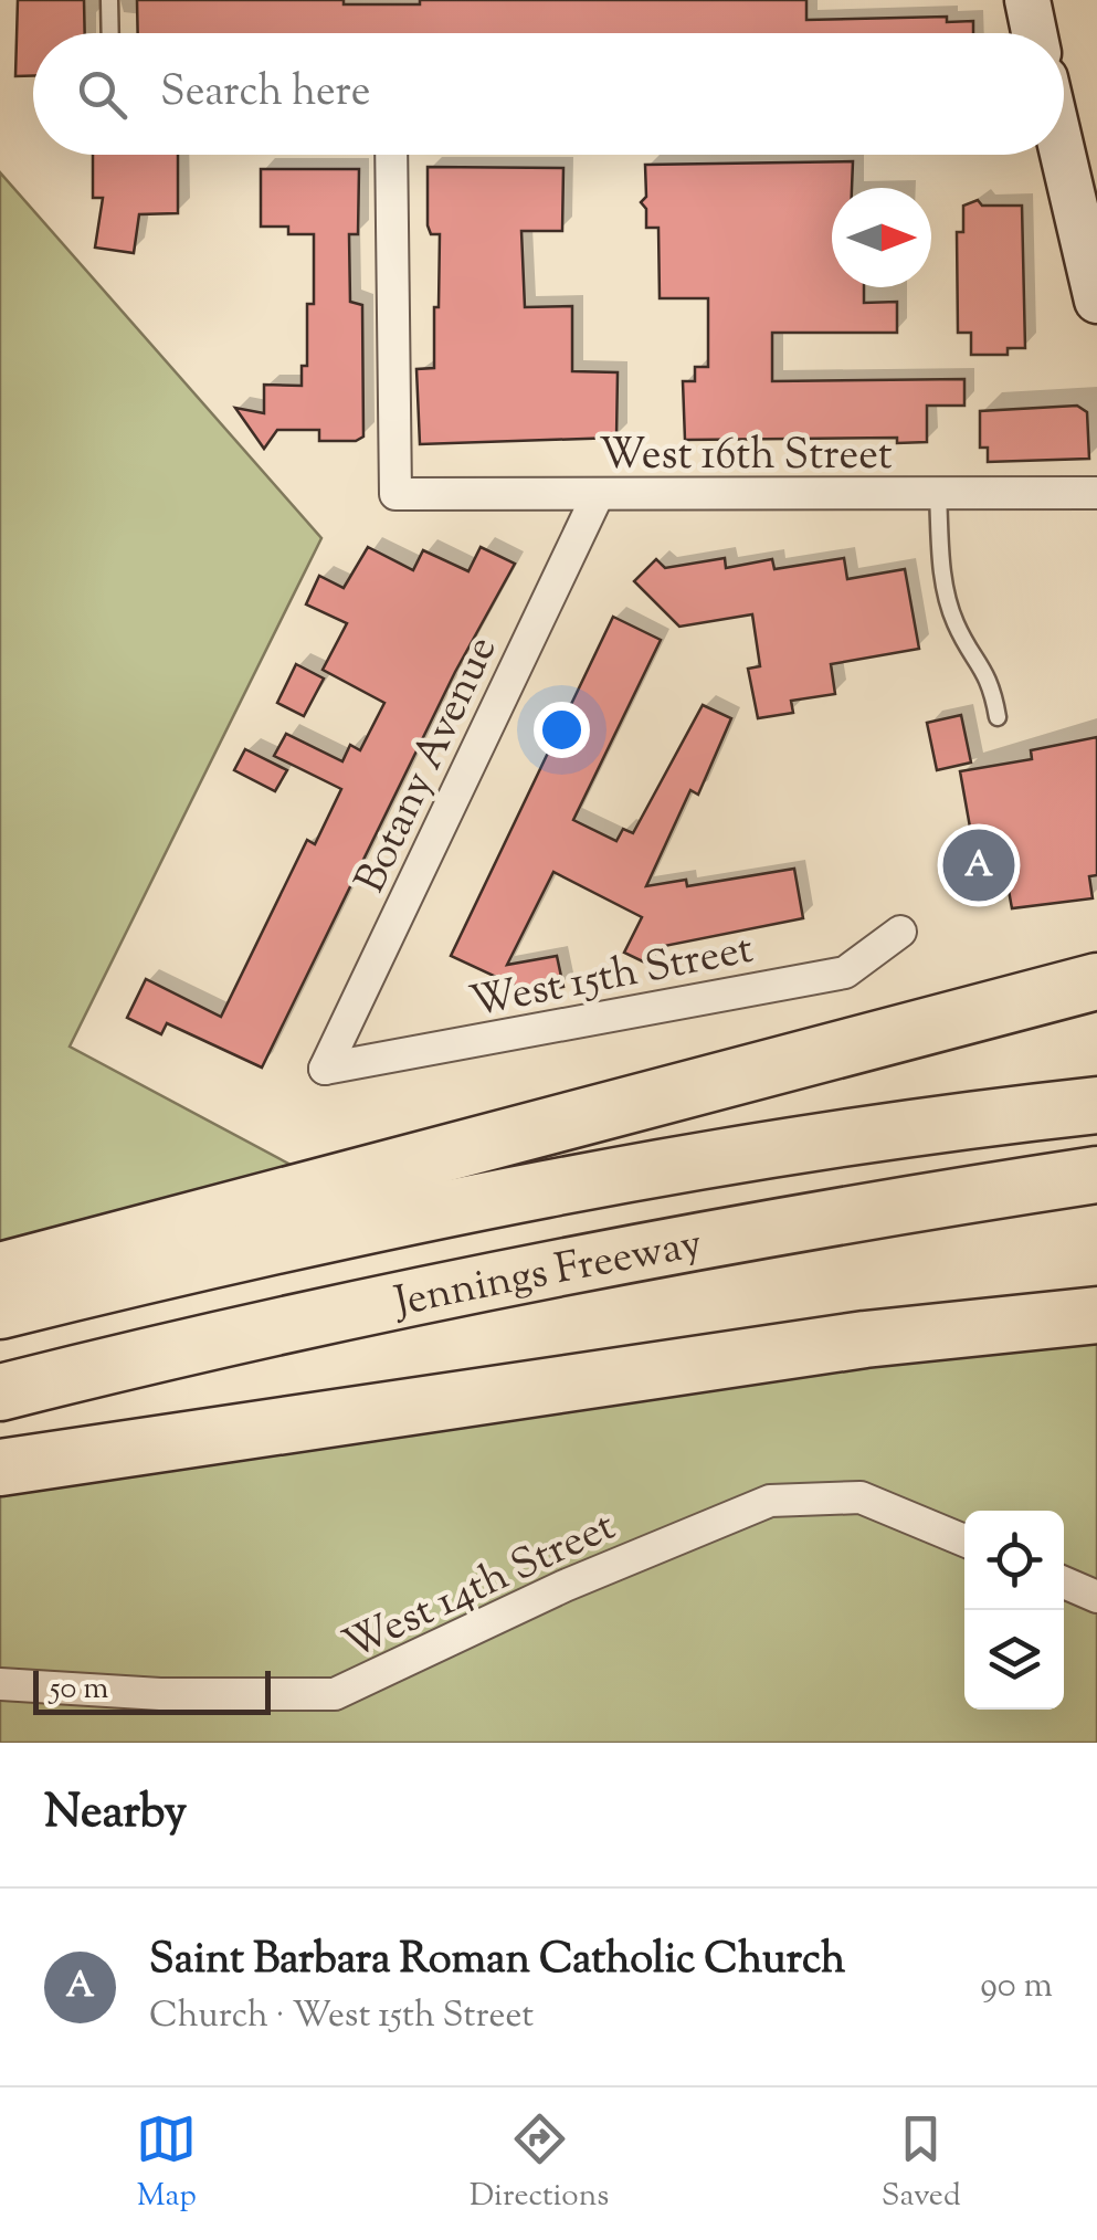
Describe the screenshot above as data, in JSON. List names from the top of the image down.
{
  "streets": {
    "highway": ["Jennings Freeway"],
    "street": [
      "West 16th Street",
      "Botany Avenue",
      "West 15th Street",
      "West 14th Street"
    ]
  },
  "crossings": [
    ["West 16th Street", "Botany Avenue"],
    ["Botany Avenue", "West 15th Street"]
  ],
  "scale_bar": "50 m",
  "north": "right",
  "page": {
    "search": "Search here",
    "pins": "A",
    "scale": "50 m",
    "heading": "Nearby",
    "list": [
      {
        "mark": "A",
        "name": "Saint Barbara Roman Catholic Church",
        "note": "Church · West 15th Street",
        "value": "90 m"
      }
    ],
    "nav": ["Map", "Directions", "Saved"]
  }
}
